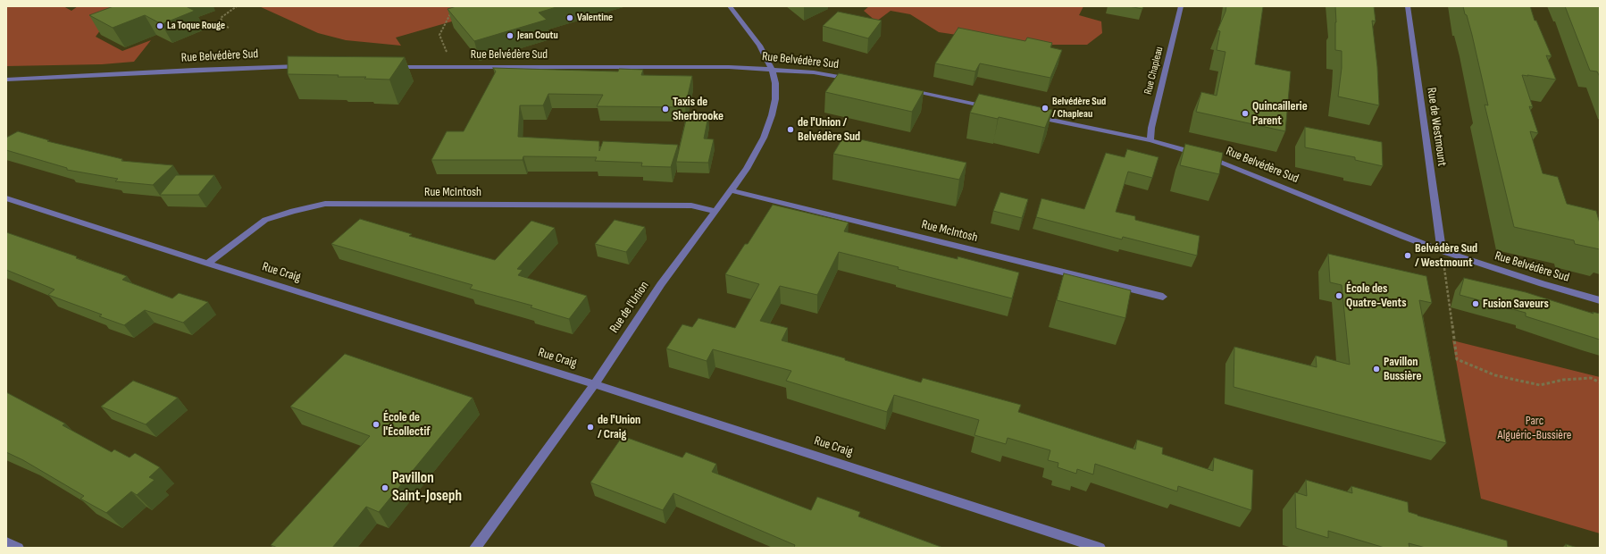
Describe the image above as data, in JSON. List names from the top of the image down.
{
  "streets": {
    "street": [
      "Rue Belvédère Sud",
      "Rue Chapleau",
      "Rue de Westmount",
      "Rue McIntosh",
      "Rue Craig",
      "Rue de l'Union"
    ]
  },
  "crossings": [
    ["Rue Belvédère Sud", "Rue Chapleau"],
    ["Rue Belvédère Sud", "Rue de Westmount"],
    ["Rue Belvédère Sud", "Rue de l'Union"],
    ["Rue McIntosh", "Rue Craig"],
    ["Rue McIntosh", "Rue de l'Union"],
    ["Rue Craig", "Rue de l'Union"]
  ],
  "parks": ["Parc Alguéric-Bussière"],
  "places": [
    "Valentine",
    "La Toque Rouge",
    "Jean Coutu",
    "Belvédère Sud / Chapleau",
    "Taxis de Sherbrooke",
    "Quincaillerie Parent",
    "de l'Union / Belvédère Sud",
    "Belvédère Sud / Westmount",
    "École des Quatre-Vents",
    "Fusion Saveurs",
    "Pavillon Bussière",
    "École de l'Écollectif",
    "de l'Union / Craig",
    "Pavillon Saint-Joseph"
  ]
}
